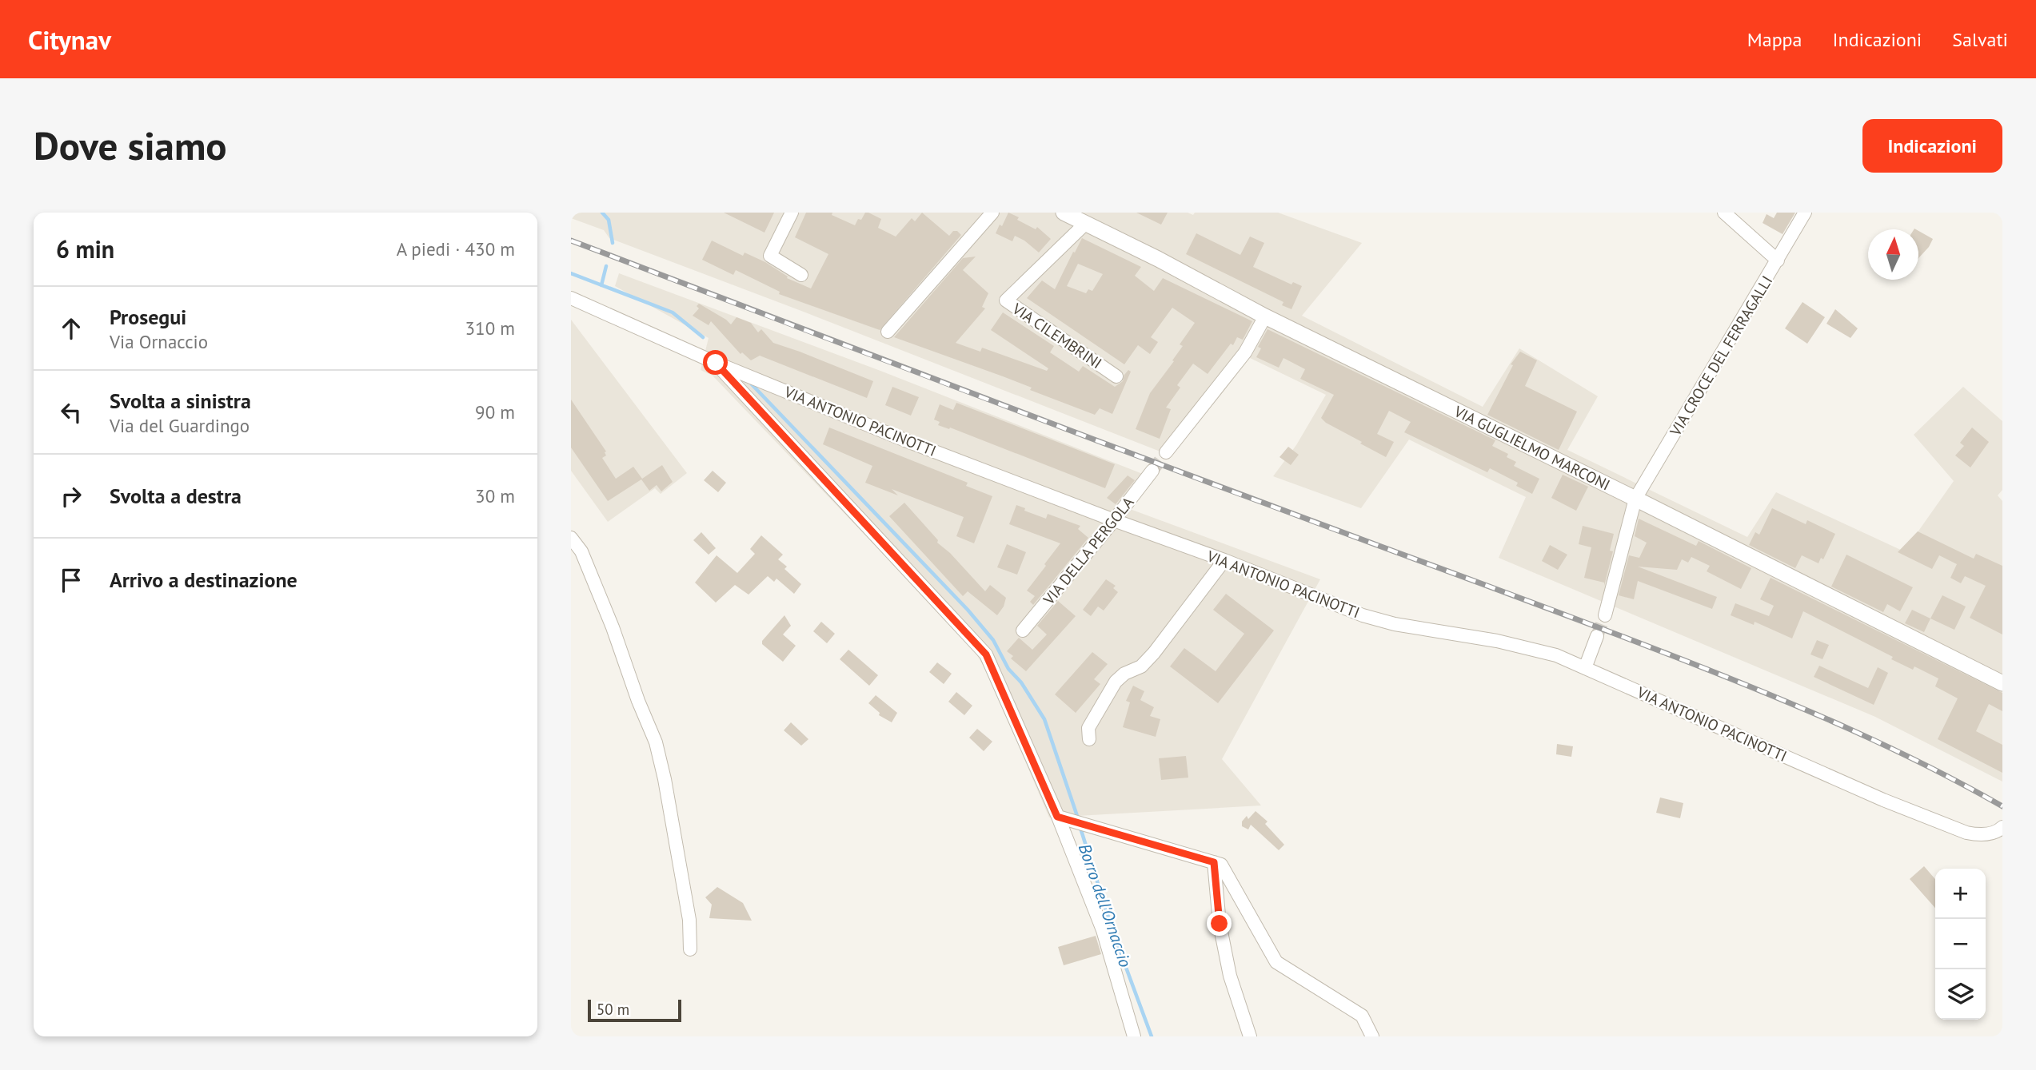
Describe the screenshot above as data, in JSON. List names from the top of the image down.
{
  "streets": {
    "street": [
      "VIA CILEMBRINI",
      "VIA CROCE DEL FERRAGALLI",
      "VIA ANTONIO PACINOTTI",
      "VIA GUGLIELMO MARCONI",
      "VIA DELLA PERGOLA"
    ]
  },
  "crossings": [
    ["VIA CILEMBRINI", "VIA GUGLIELMO MARCONI"],
    ["VIA CROCE DEL FERRAGALLI", "VIA GUGLIELMO MARCONI"],
    ["VIA ANTONIO PACINOTTI", "VIA DELLA PERGOLA"]
  ],
  "water": ["Borro dell'Ornaccio"],
  "scale_bar": "50 m",
  "north": "top",
  "page": {
    "header": "Citynav",
    "nav": ["Mappa", "Indicazioni", "Salvati"],
    "buttons": "Indicazioni",
    "title": "Dove siamo",
    "heading": ["6 min", "A piedi · 430 m"],
    "list": [
      ["Prosegui", "Via Ornaccio", "310 m"],
      ["Svolta a sinistra", "Via del Guardingo", "90 m"],
      ["Svolta a destra", "30 m"],
      "Arrivo a destinazione"
    ],
    "map_buttons": ["+", "−"],
    "scale": "50 m"
  }
}
